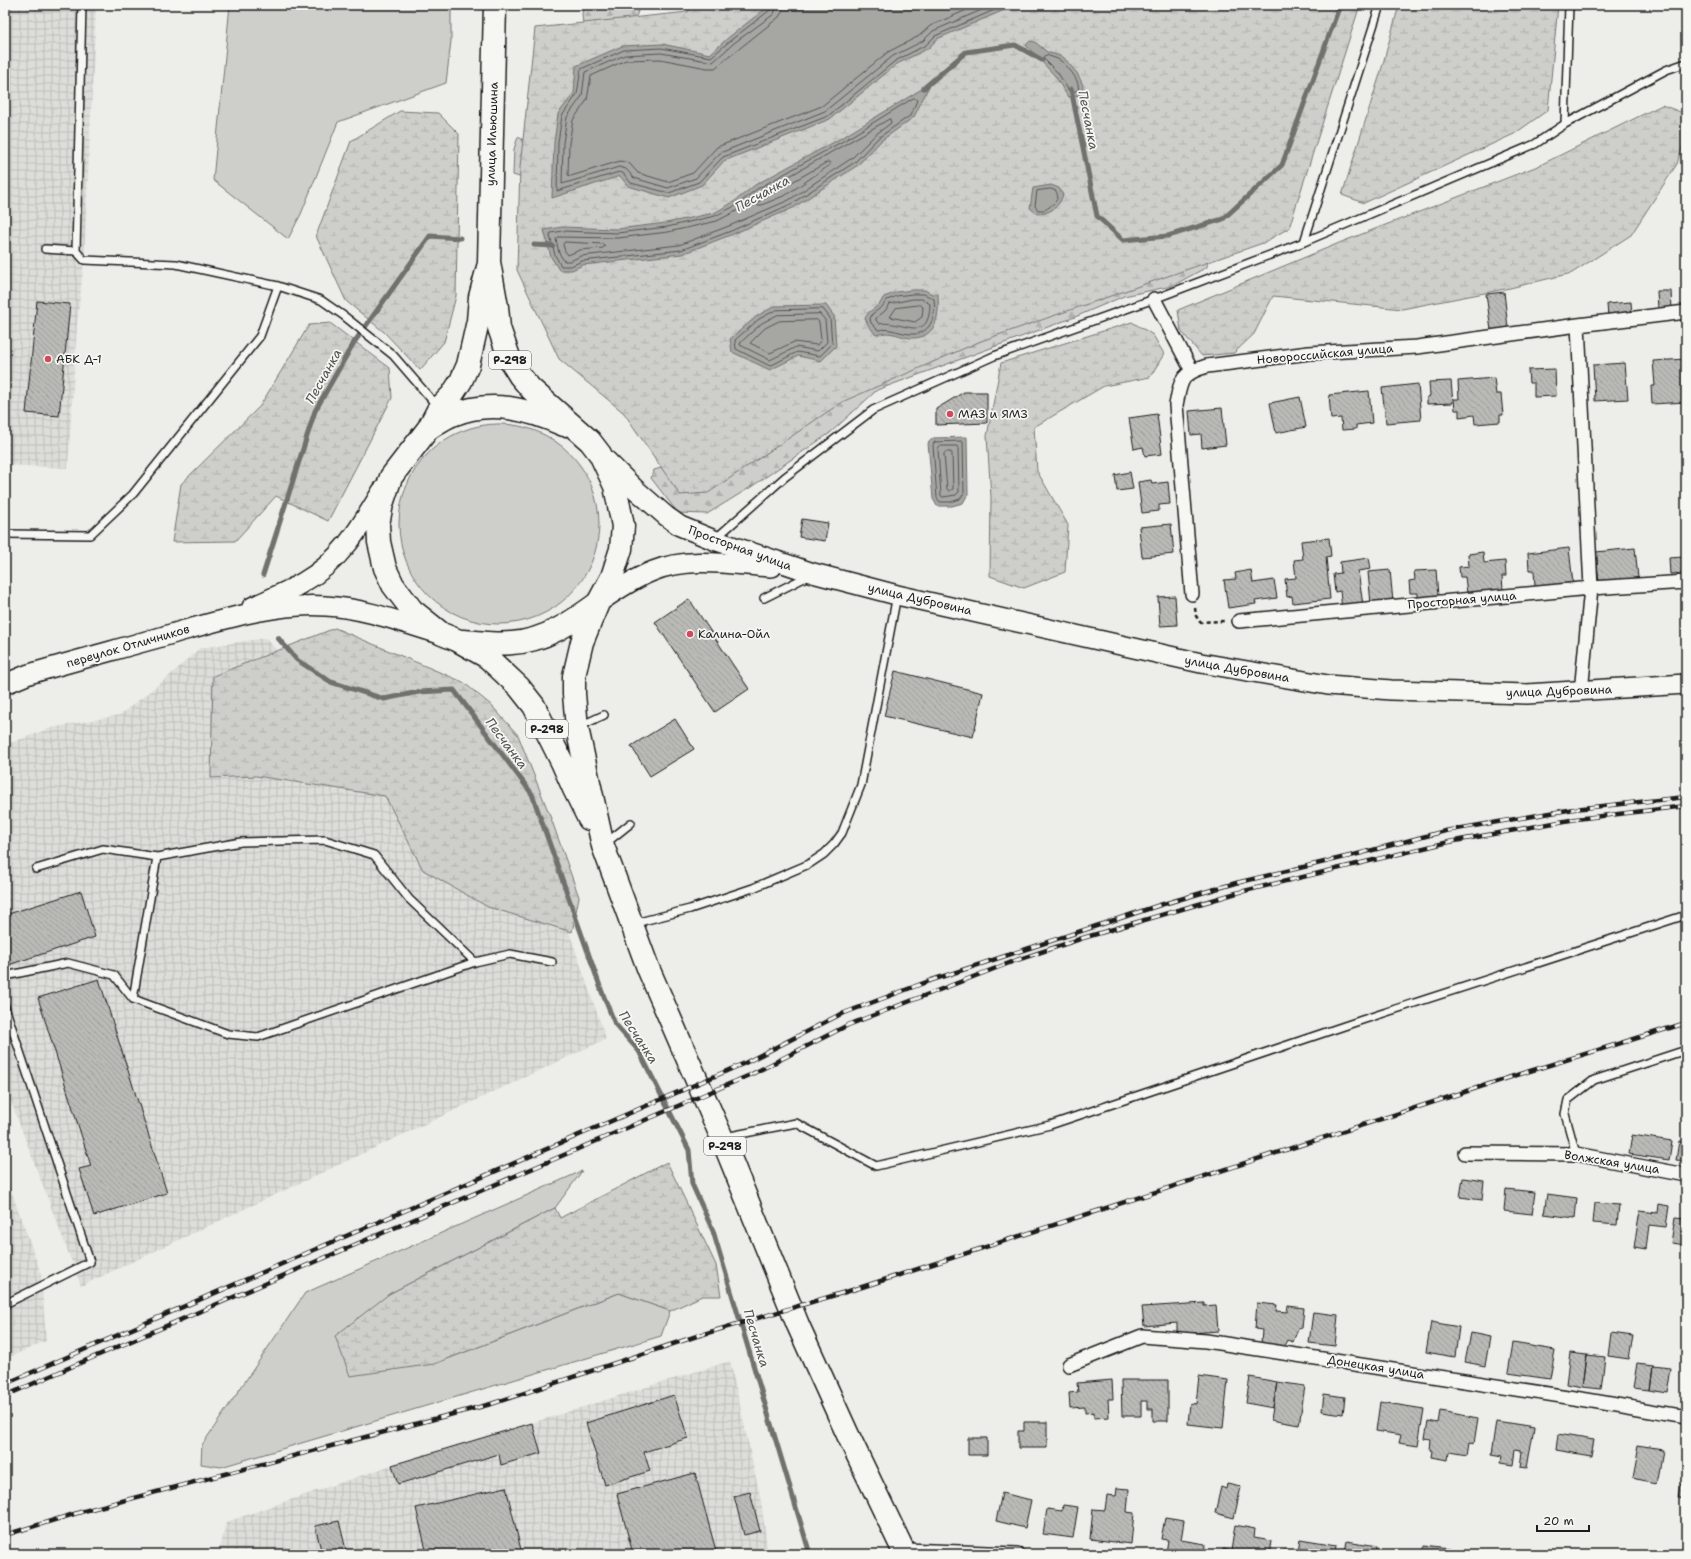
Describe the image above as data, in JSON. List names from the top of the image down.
{
  "streets": {
    "highway": ["улица Ильюшина", "Р-298"],
    "main road": ["Просторная улица", "улица Дубровина", "переулок Отличников"],
    "street": ["Новороссийская улица", "Волжская улица", "Донецкая улица"]
  },
  "crossings": [
    ["улица Ильюшина", "Р-298"],
    ["Р-298", "Просторная улица"],
    ["Просторная улица", "улица Дубровина"]
  ],
  "water": ["Песчанка"],
  "places": ["АБК Д-1", "МАЗ и ЯМЗ", "Калина-Ойл"],
  "scale_bar": "20 m"
}
